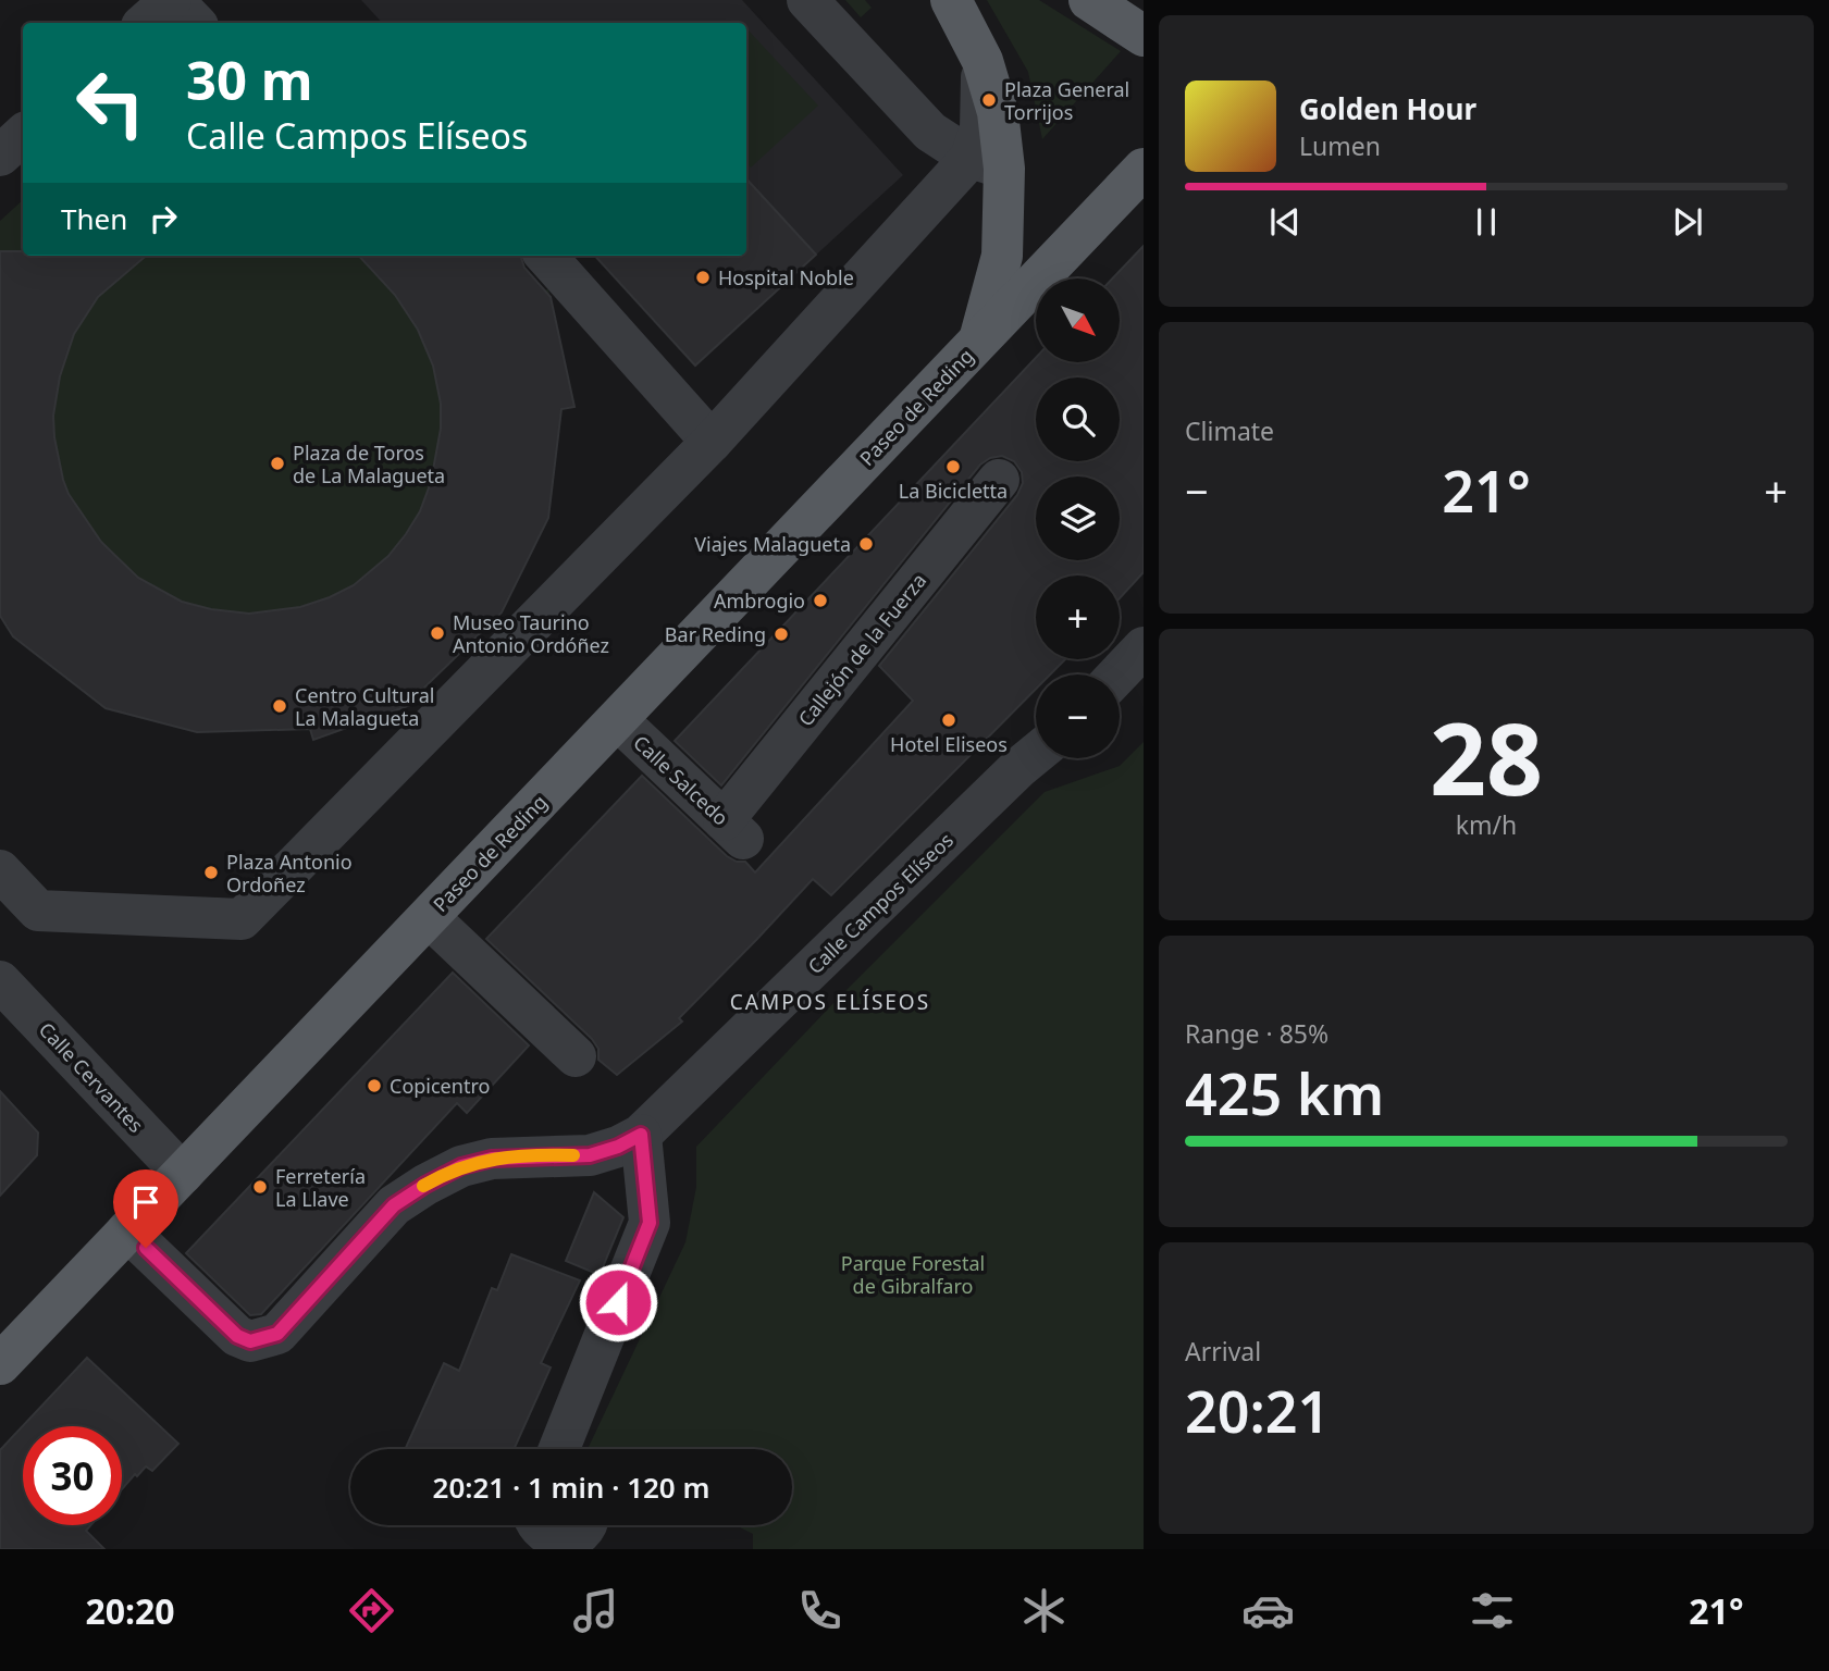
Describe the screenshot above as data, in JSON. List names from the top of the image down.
{
  "streets": {
    "main road": ["Paseo de Reding"],
    "street": [
      "Callejón de la Fuerza",
      "Calle Salcedo",
      "Calle Campos Elíseos",
      "Calle Cervantes"
    ]
  },
  "crossings": [
    ["Paseo de Reding", "Calle Salcedo"],
    ["Paseo de Reding", "Calle Campos Elíseos"],
    ["Paseo de Reding", "Calle Cervantes"],
    ["Callejón de la Fuerza", "Calle Salcedo"]
  ],
  "districts": ["CAMPOS ELÍSEOS"],
  "parks": ["Parque Forestal de Gibralfaro"],
  "places": [
    "Plaza General Torrijos",
    "Hospital Noble",
    "Plaza de Toros de La Malagueta",
    "La Bicicletta",
    "Viajes Malagueta",
    "Ambrogio",
    "Museo Taurino Antonio Ordóñez",
    "Bar Reding",
    "Centro Cultural La Malagueta",
    "Hotel Eliseos",
    "Plaza Antonio Ordoñez",
    "Copicentro",
    "Ferretería La Llave"
  ],
  "north": "bottom right",
  "page": {
    "turn": ["30 m", "Calle Campos Elíseos"],
    "song": ["Golden Hour", "Lumen"],
    "then": "Then",
    "map_buttons": ["+", "−"],
    "tile": [
      "Climate",
      ["28", "km/h"],
      ["Range · 85%", "425 km"],
      ["Arrival", "20:21"]
    ],
    "heat": ["−", "21°", "+"],
    "limit": "30",
    "trip": "20:21 · 1 min · 120 m",
    "tabs": ["20:20", "21°"]
  }
}
